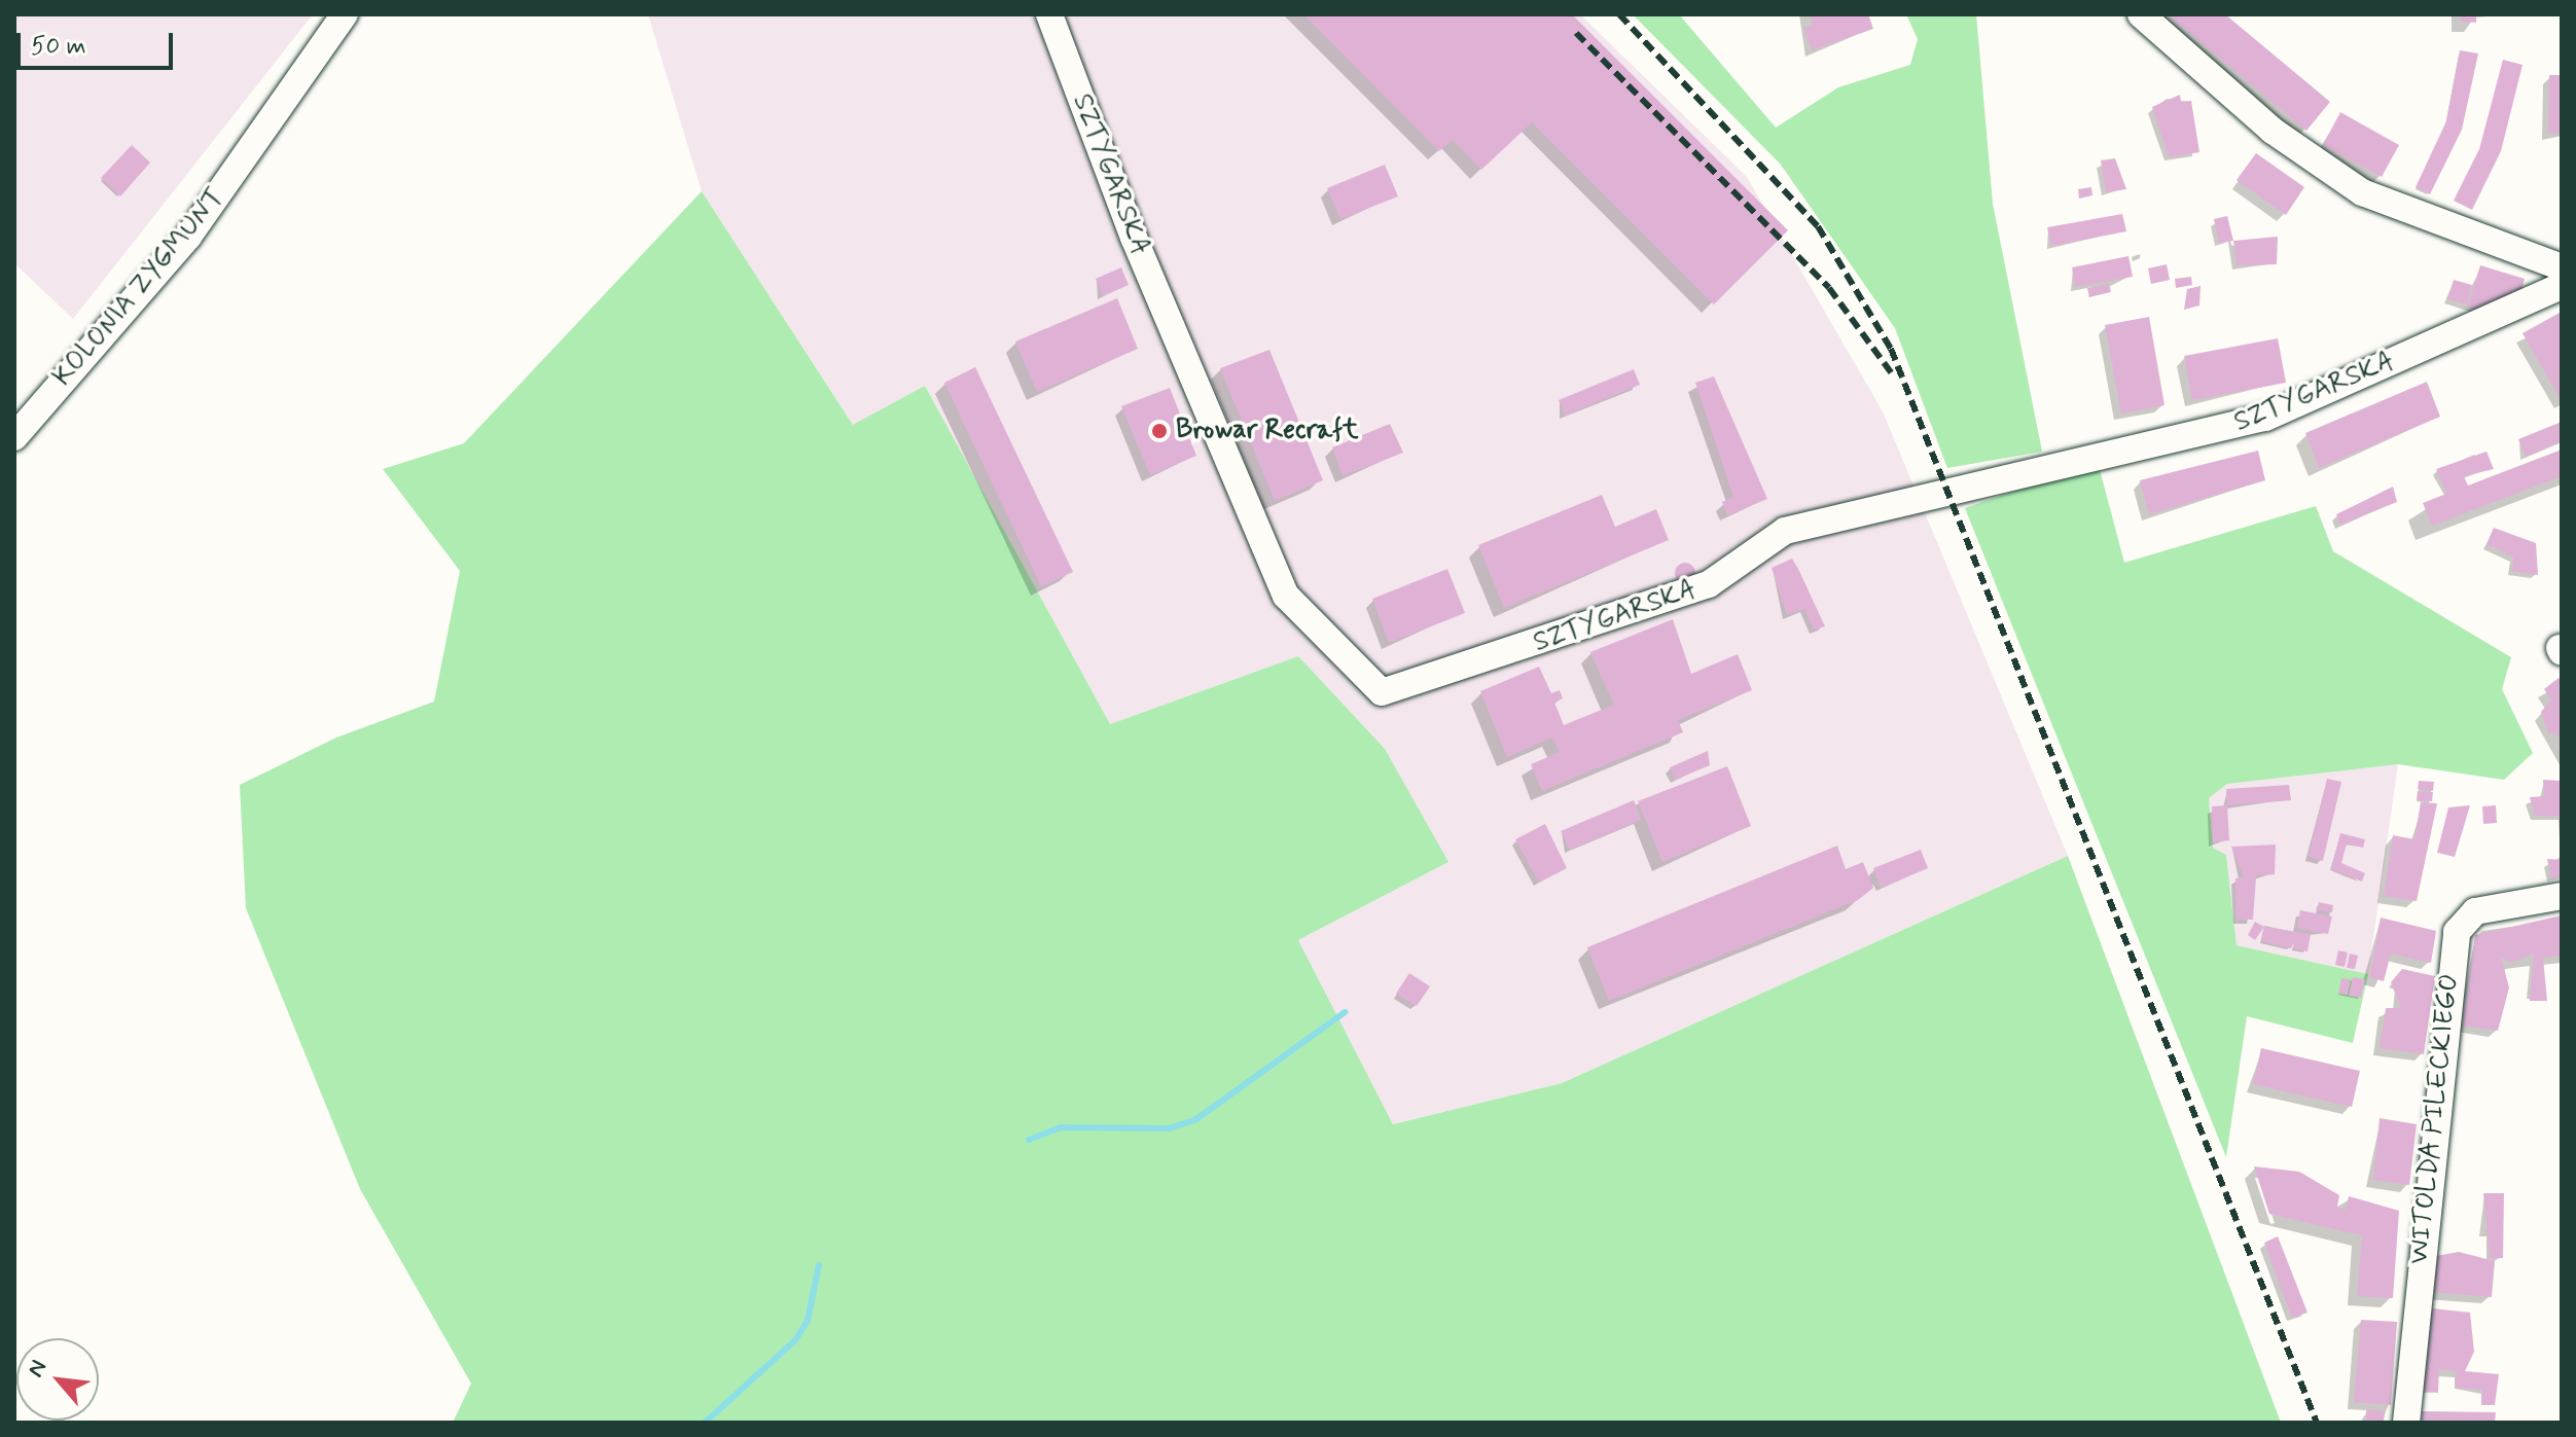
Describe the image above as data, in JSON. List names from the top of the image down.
{
  "streets": {
    "street": ["SZTYGARSKA", "KOLONIA ZYGMUNT", "WITOLDA PILECKIEGO"]
  },
  "places": ["Browar Recraft"],
  "scale_bar": "50 m",
  "north": "top left"
}
